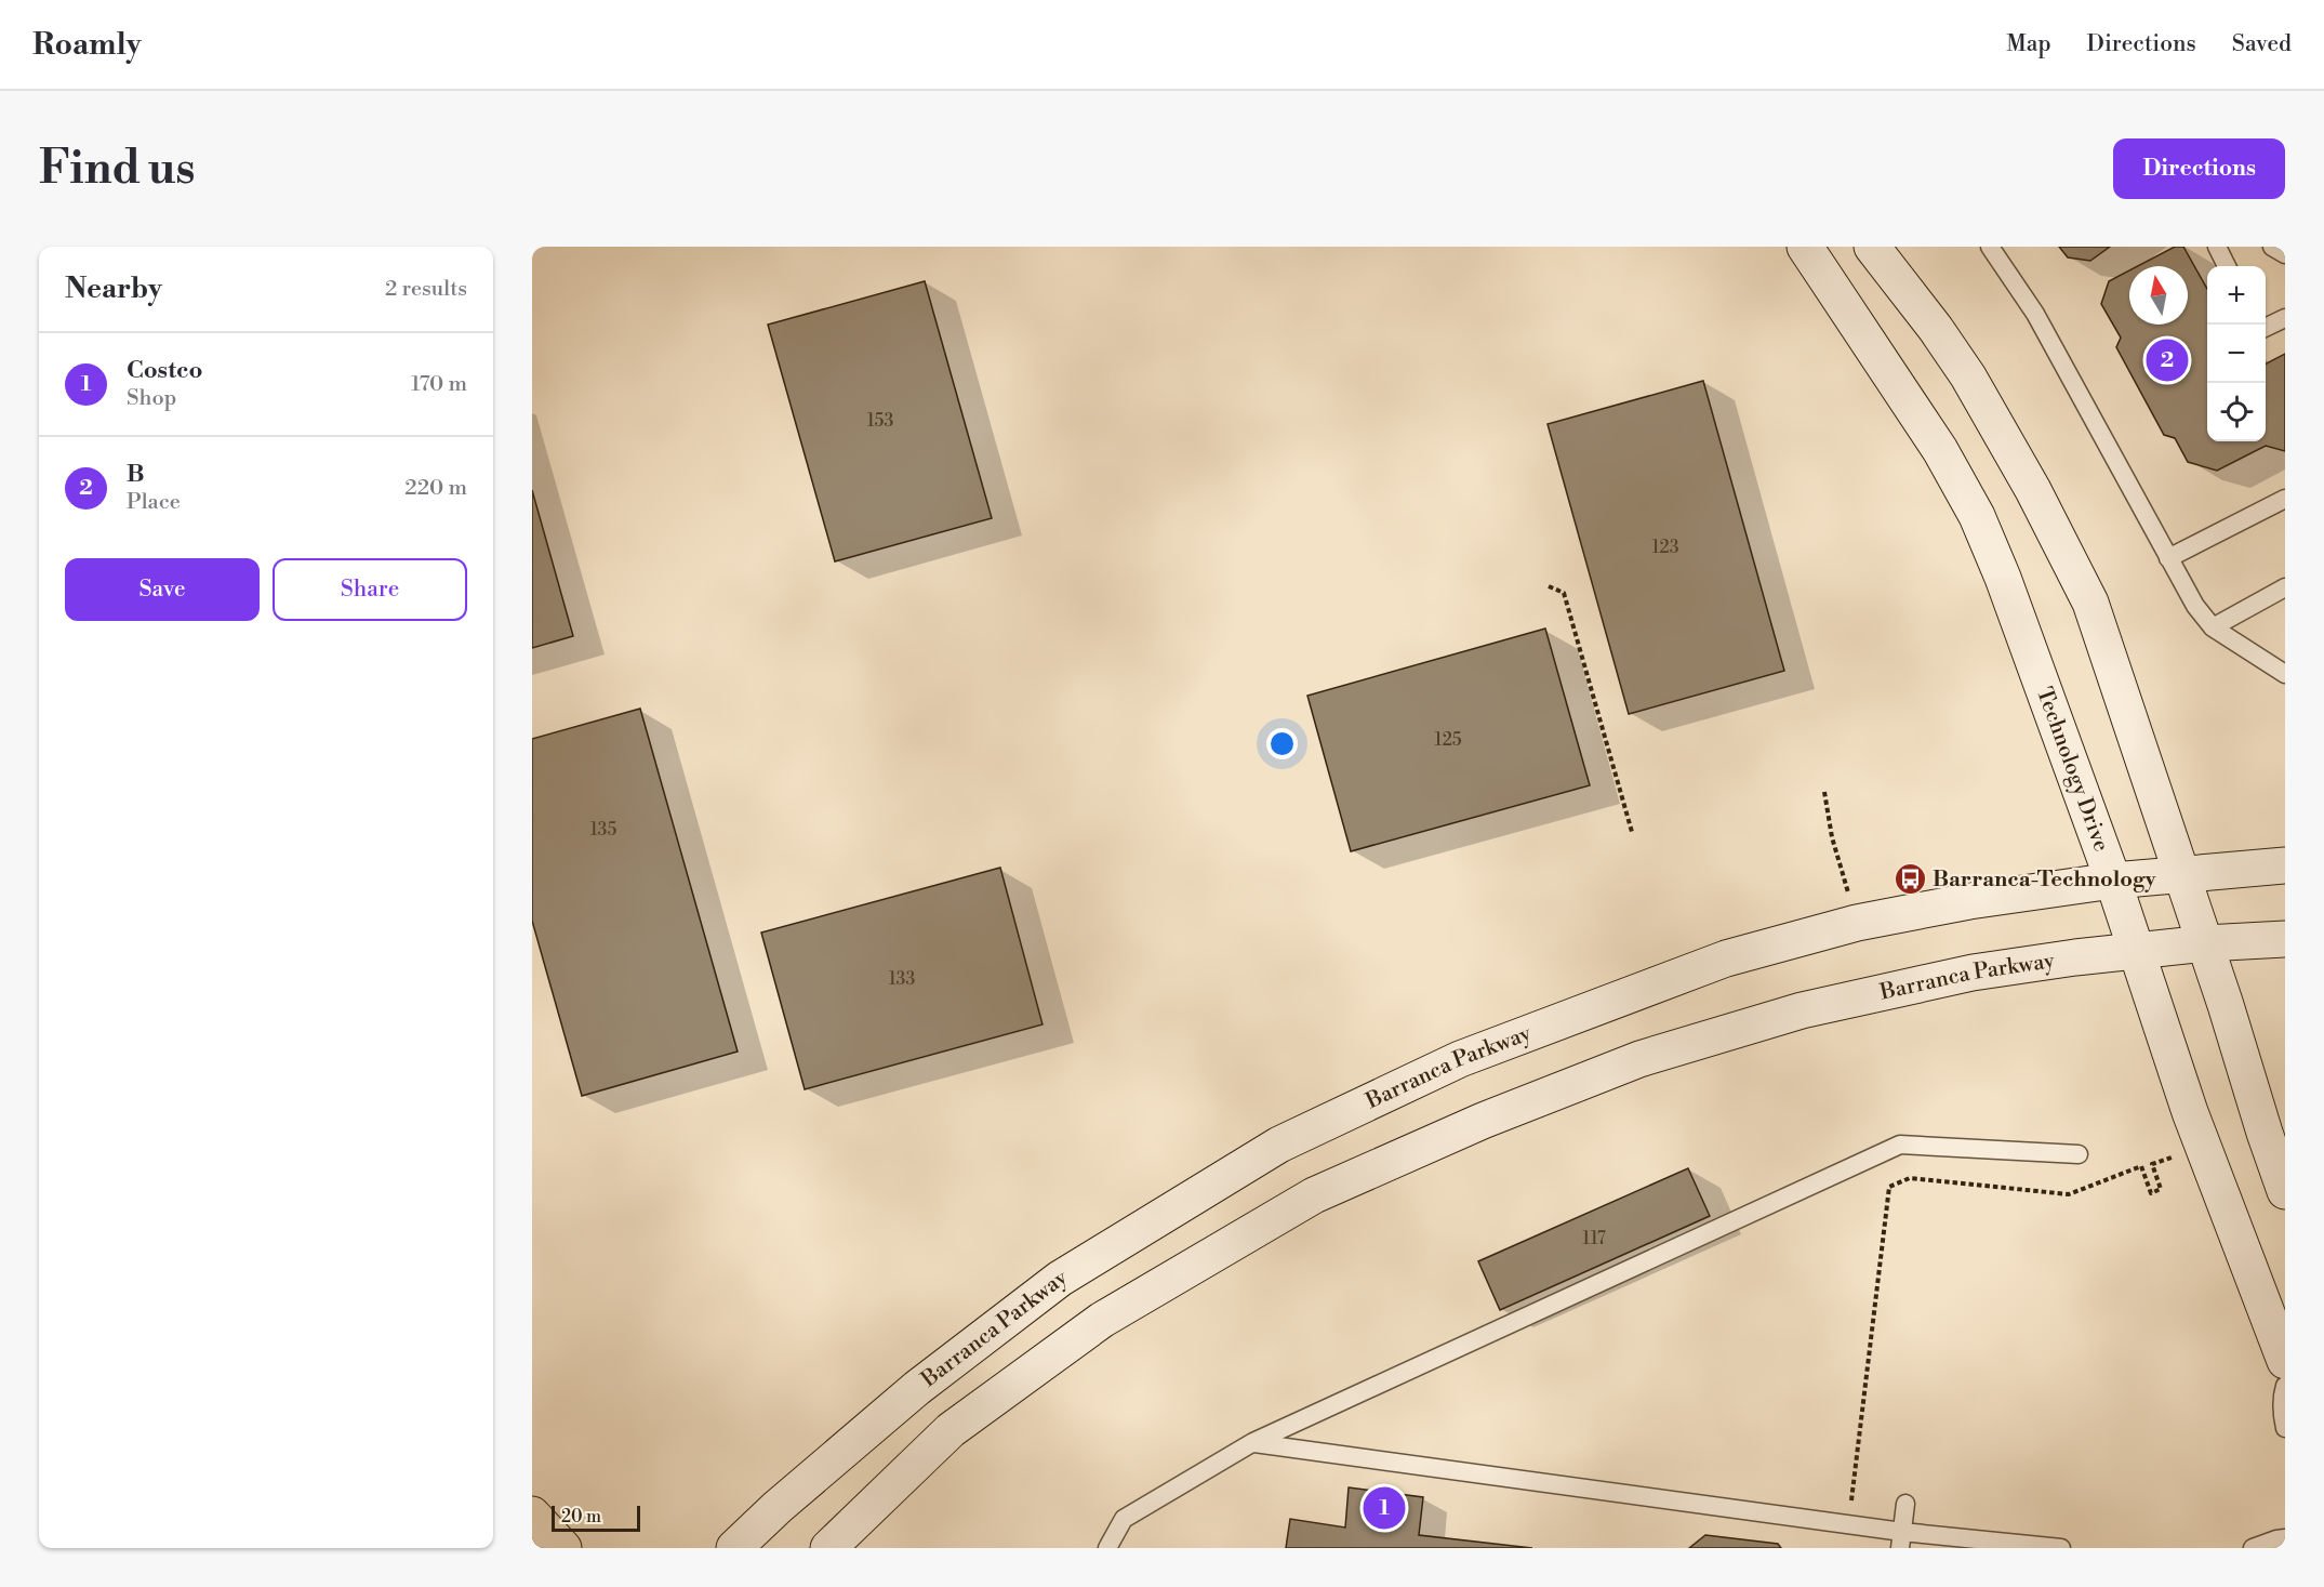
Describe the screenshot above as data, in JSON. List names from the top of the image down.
{
  "streets": {
    "main road": ["Technology Drive", "Barranca Parkway"]
  },
  "crossings": [
    ["Technology Drive", "Barranca Parkway"]
  ],
  "places": {
    "bus stop": ["Barranca-Technology"]
  },
  "house_numbers": [
    "153",
    "123",
    "125",
    "135",
    "133",
    "117"
  ],
  "scale_bar": "20 m",
  "north": "top",
  "page": {
    "header": "Roamly",
    "nav": ["Map", "Directions", "Saved"],
    "buttons": [
      "Directions",
      ["Save", "Share"]
    ],
    "title": "Find us",
    "heading": ["Nearby", "2 results"],
    "map_buttons": ["+", "−"],
    "list": [
      {
        "mark": "1",
        "name": "Costco",
        "note": "Shop",
        "value": "170 m"
      },
      {
        "mark": "2",
        "name": "B",
        "note": "Place",
        "value": "220 m"
      }
    ],
    "pins": ["2", "1"],
    "scale": "20 m"
  }
}
